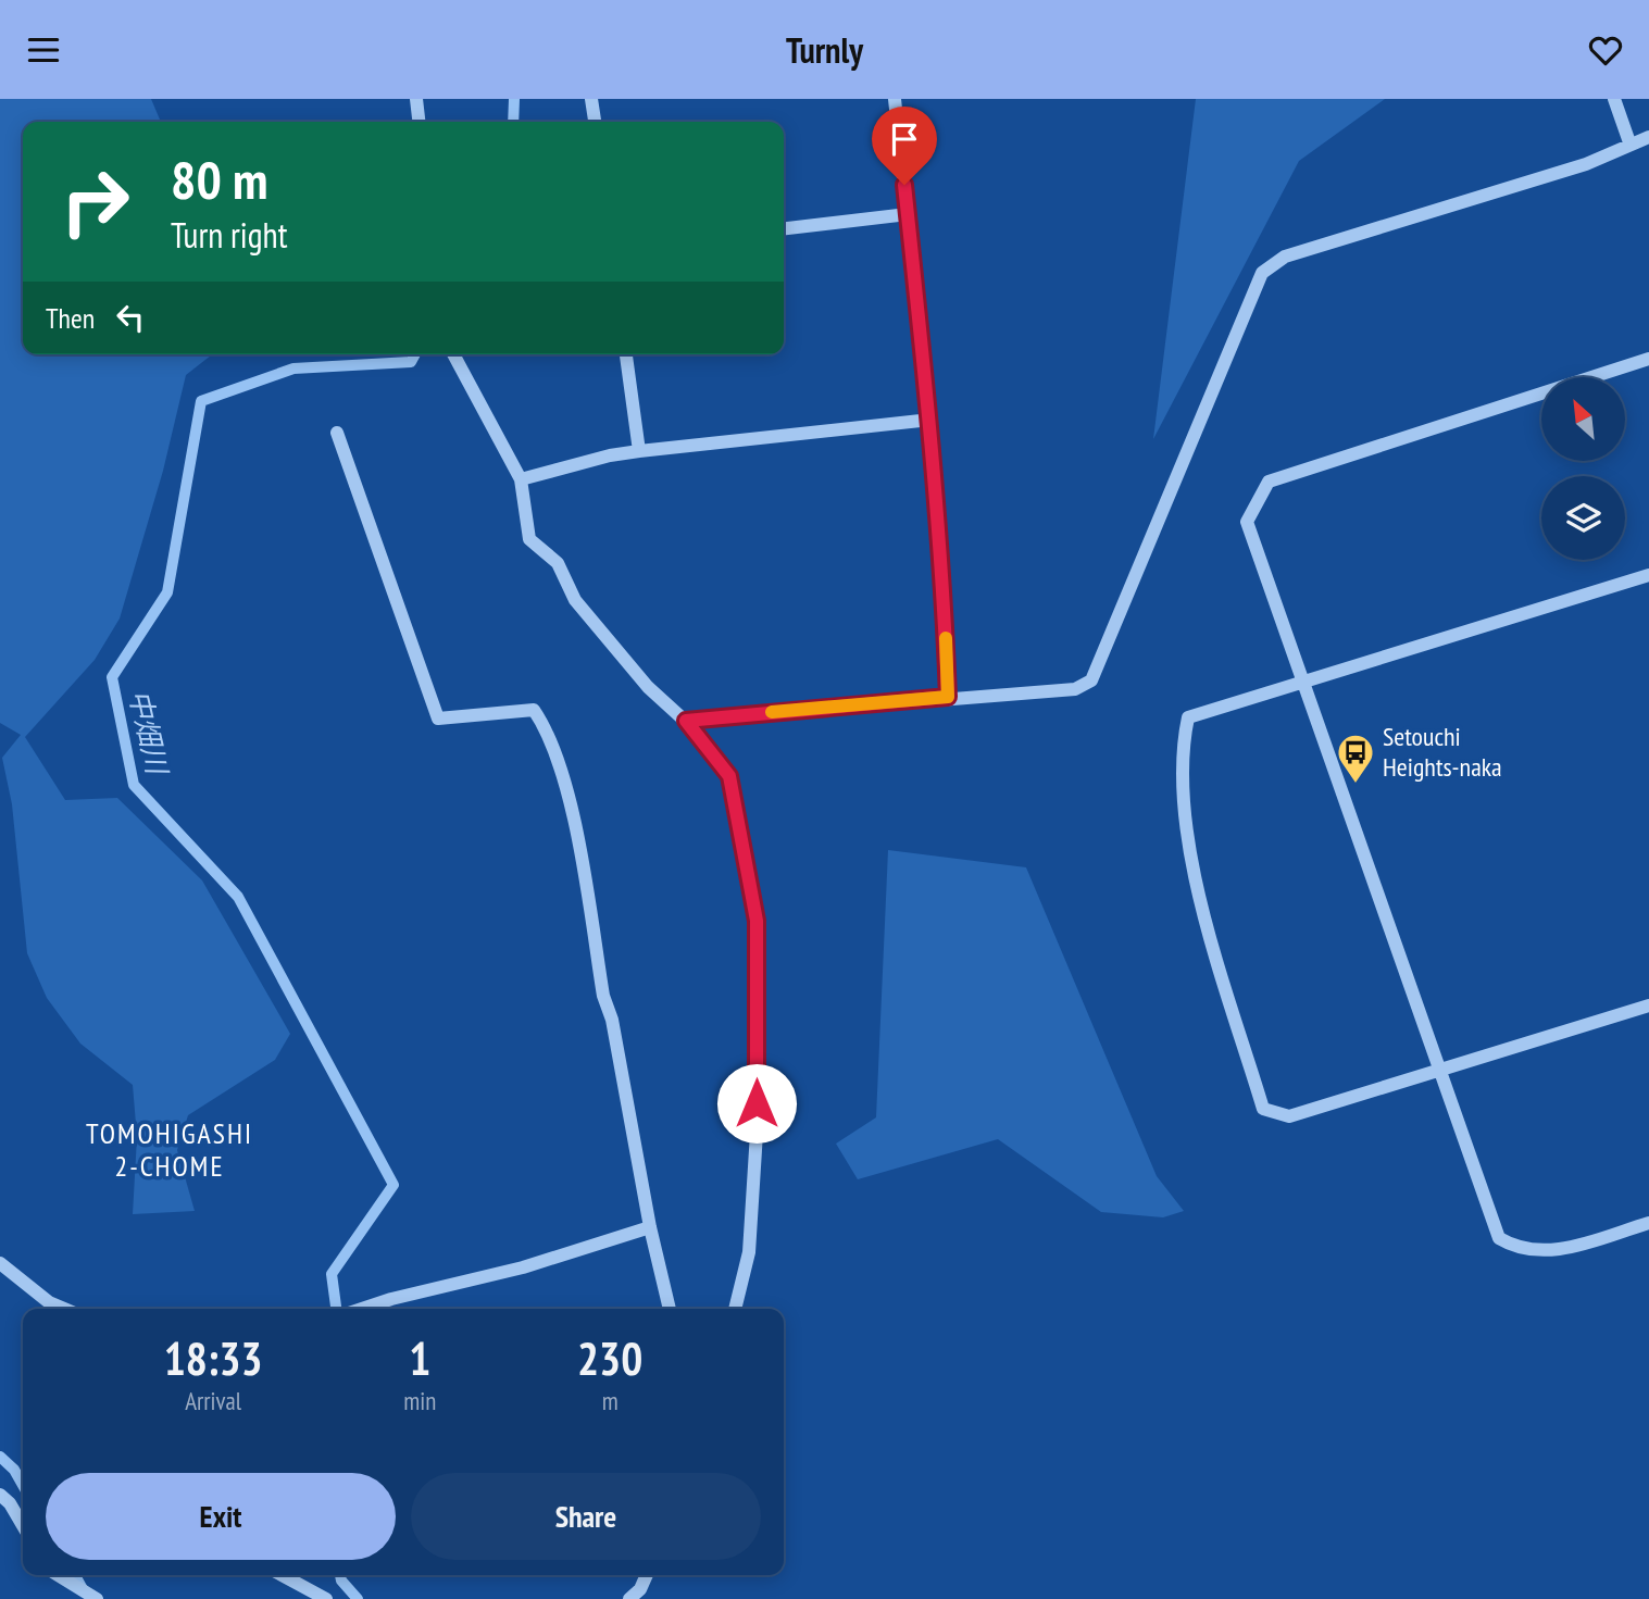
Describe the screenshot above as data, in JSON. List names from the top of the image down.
{
  "districts": ["TOMOHIGASHI 2-CHOME"],
  "water": ["中畑川"],
  "places": {
    "bus stop": ["Setouchi Heights-naka"]
  },
  "north": "top left",
  "page": {
    "header": "Turnly",
    "turn": ["80 m", "Turn right"],
    "then": "Then",
    "eta": [
      "18:33",
      "Arrival",
      "1",
      "min",
      "230",
      "m"
    ],
    "buttons": ["Exit", "Share"]
  }
}
